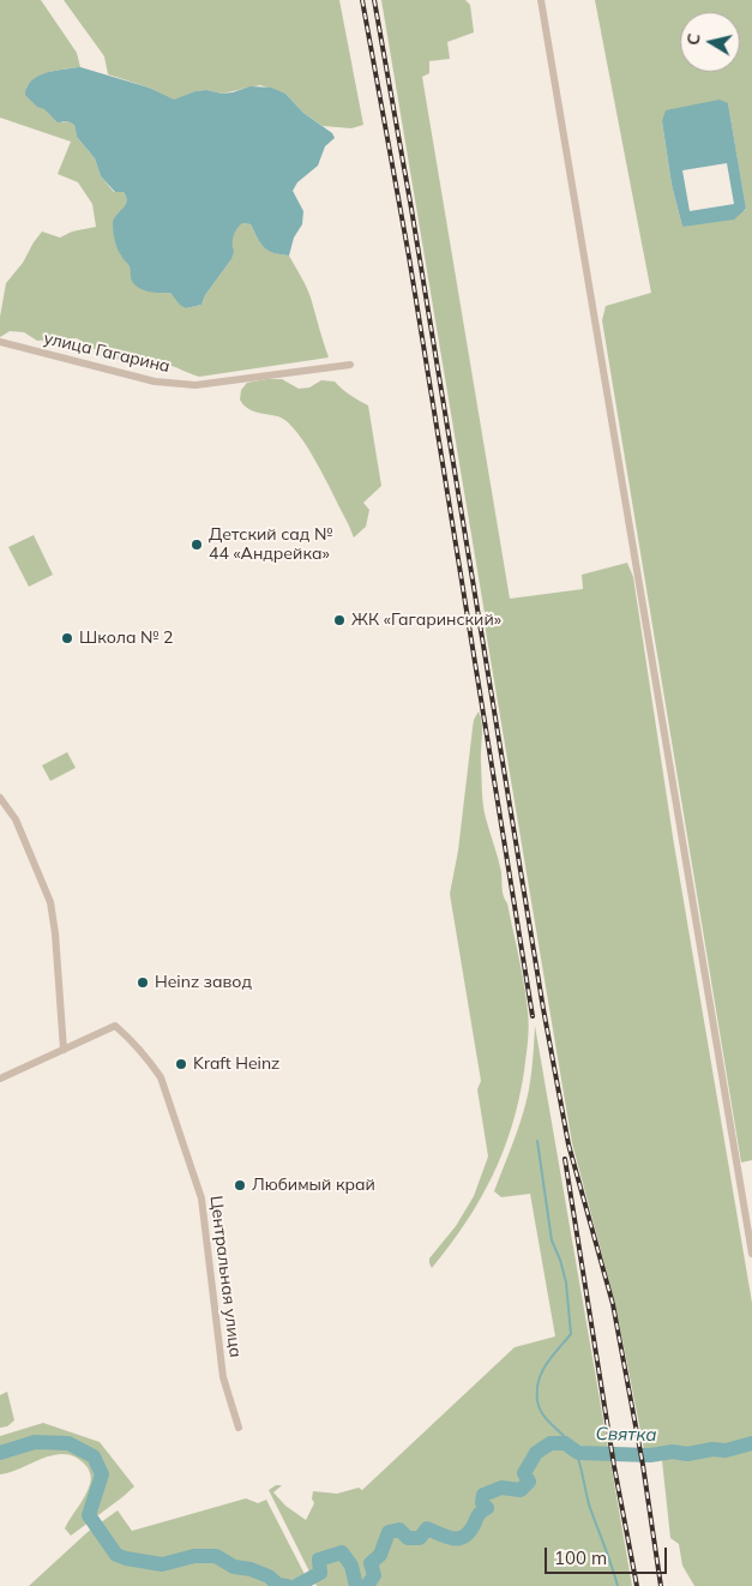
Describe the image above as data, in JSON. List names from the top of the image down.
{
  "streets": {
    "street": ["улица Гагарина", "Центральная улица"]
  },
  "water": ["Святка"],
  "places": [
    "Детский сад № 44 «Андрейка»",
    "ЖК «Гагаринский»",
    "Школа № 2",
    "Heinz завод",
    "Kraft Heinz",
    "Любимый край"
  ],
  "scale_bar": "100 m",
  "north": "left"
}
